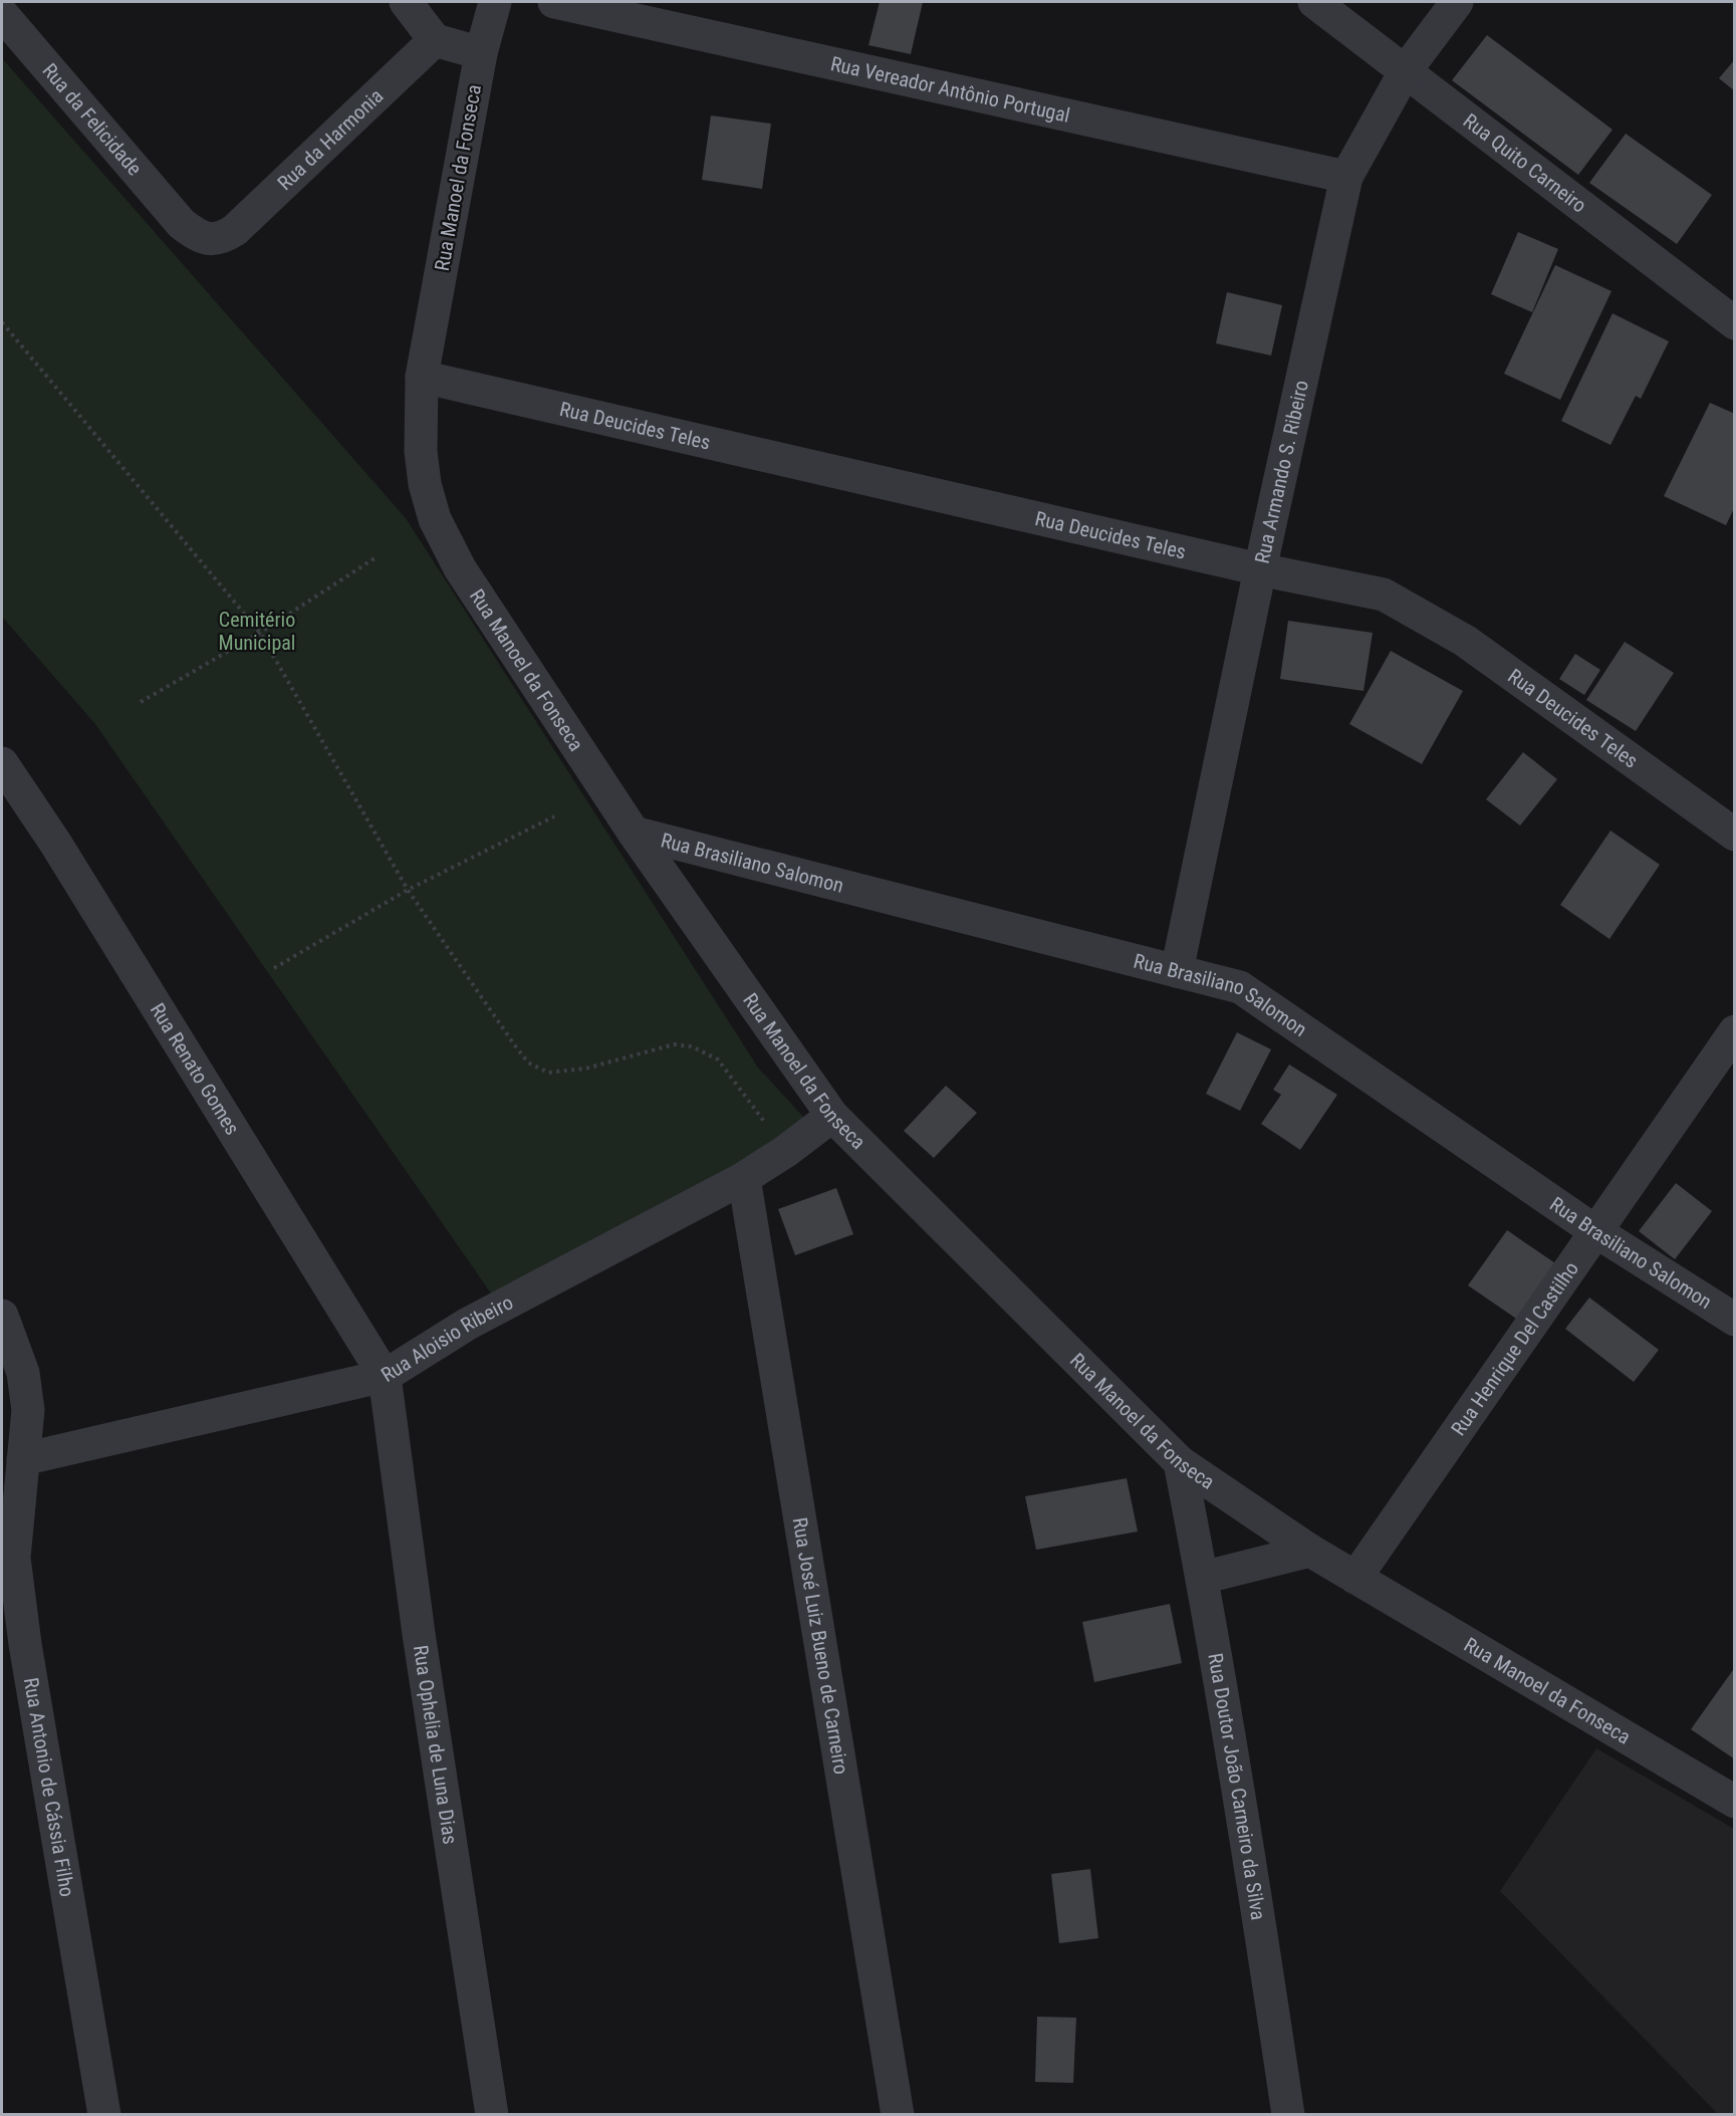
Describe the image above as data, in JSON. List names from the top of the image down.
{
  "streets": {
    "street": [
      "Rua Vereador Antônio Portugal",
      "Rua da Felicidade",
      "Rua da Harmonia",
      "Rua Quito Carneiro",
      "Rua Manoel da Fonseca",
      "Rua Deucides Teles",
      "Rua Armando S. Ribeiro",
      "Rua Brasiliano Salomon",
      "Rua Renato Gomes",
      "Rua Aloisio Ribeiro",
      "Rua Henrique Del Castilho",
      "Rua José Luiz Bueno de Carneiro",
      "Rua Ophelia de Luna Dias",
      "Rua Antonio de Cássia Filho",
      "Rua Doutor João Carneiro da Silva"
    ]
  },
  "crossings": [
    ["Rua Vereador Antônio Portugal", "Rua Armando S. Ribeiro"],
    ["Rua da Felicidade", "Rua da Harmonia"],
    ["Rua Quito Carneiro", "Rua Armando S. Ribeiro"],
    ["Rua Manoel da Fonseca", "Rua Deucides Teles"],
    ["Rua Manoel da Fonseca", "Rua Brasiliano Salomon"],
    ["Rua Manoel da Fonseca", "Rua Aloisio Ribeiro"],
    ["Rua Manoel da Fonseca", "Rua Henrique Del Castilho"],
    ["Rua Manoel da Fonseca", "Rua Doutor João Carneiro da Silva"],
    ["Rua Deucides Teles", "Rua Armando S. Ribeiro"],
    ["Rua Armando S. Ribeiro", "Rua Brasiliano Salomon"],
    ["Rua Brasiliano Salomon", "Rua Henrique Del Castilho"],
    ["Rua Renato Gomes", "Rua Aloisio Ribeiro"],
    ["Rua Renato Gomes", "Rua Ophelia de Luna Dias"],
    ["Rua Aloisio Ribeiro", "Rua José Luiz Bueno de Carneiro"],
    ["Rua Aloisio Ribeiro", "Rua Ophelia de Luna Dias"],
    ["Rua Aloisio Ribeiro", "Rua Antonio de Cássia Filho"]
  ],
  "parks": ["Cemitério Municipal"]
}
